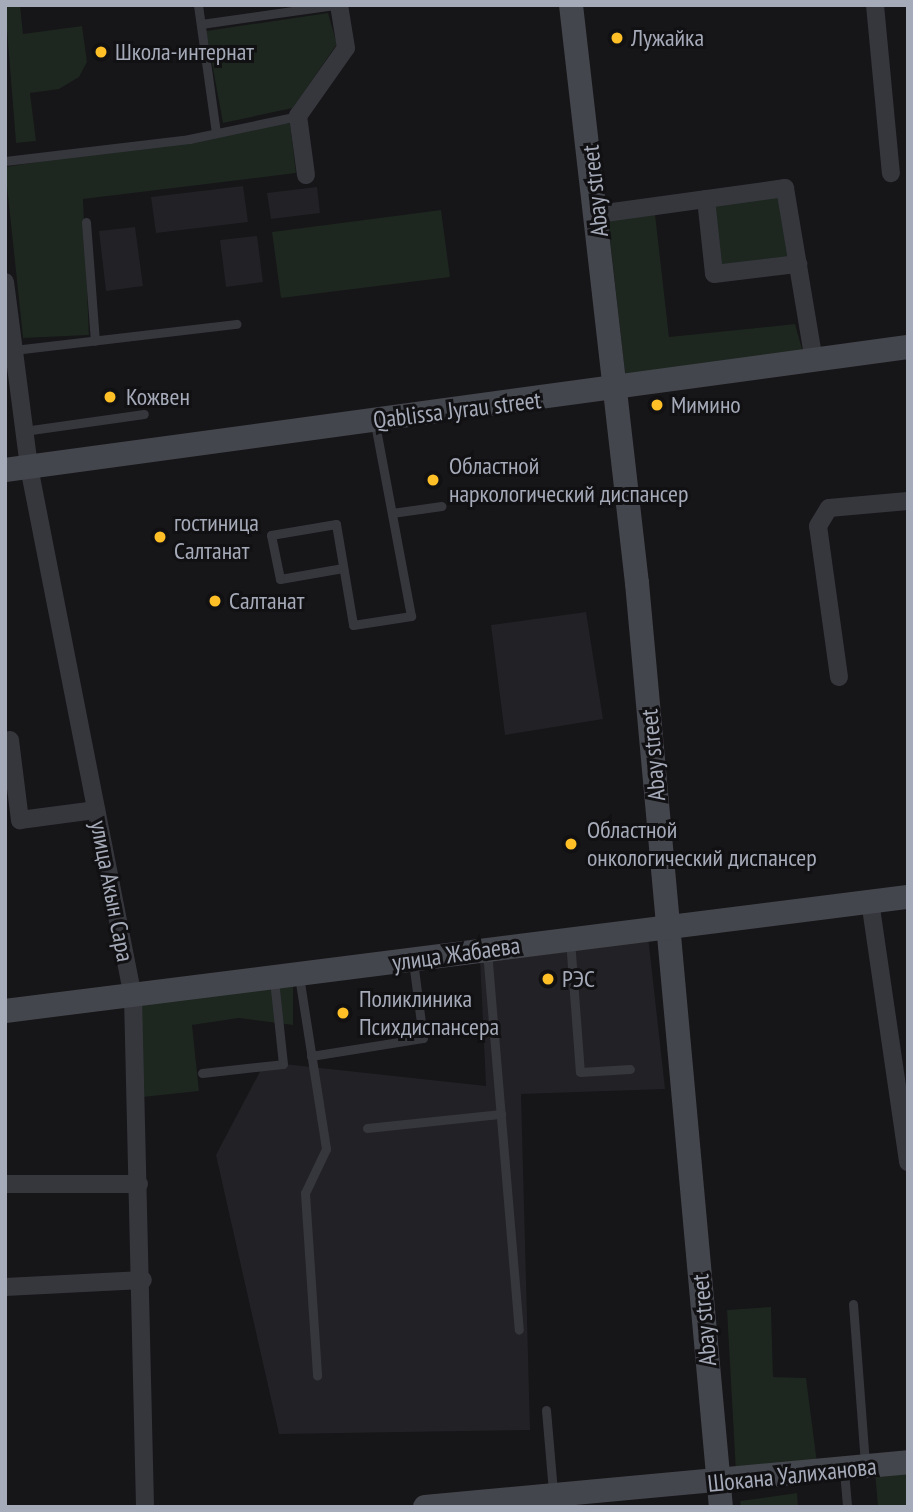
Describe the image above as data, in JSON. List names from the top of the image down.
{
  "streets": {
    "street": [
      "Abay street",
      "Qablissa Jyrau street",
      "улица Акын Сара",
      "улица Жабаева",
      "Шокана Уалиханова"
    ]
  },
  "crossings": [
    ["Abay street", "Qablissa Jyrau street"],
    ["Abay street", "улица Жабаева"],
    ["Abay street", "Шокана Уалиханова"],
    ["Qablissa Jyrau street", "улица Акын Сара"],
    ["улица Акын Сара", "улица Жабаева"]
  ],
  "places": [
    "Лужайка",
    "Школа-интернат",
    "Кожвен",
    "Мимино",
    "Областной наркологический диспансер",
    "гостиница Салтанат",
    "Салтанат",
    "Областной онкологический диспансер",
    "РЭС",
    "Поликлиника Психдиспансера"
  ]
}
